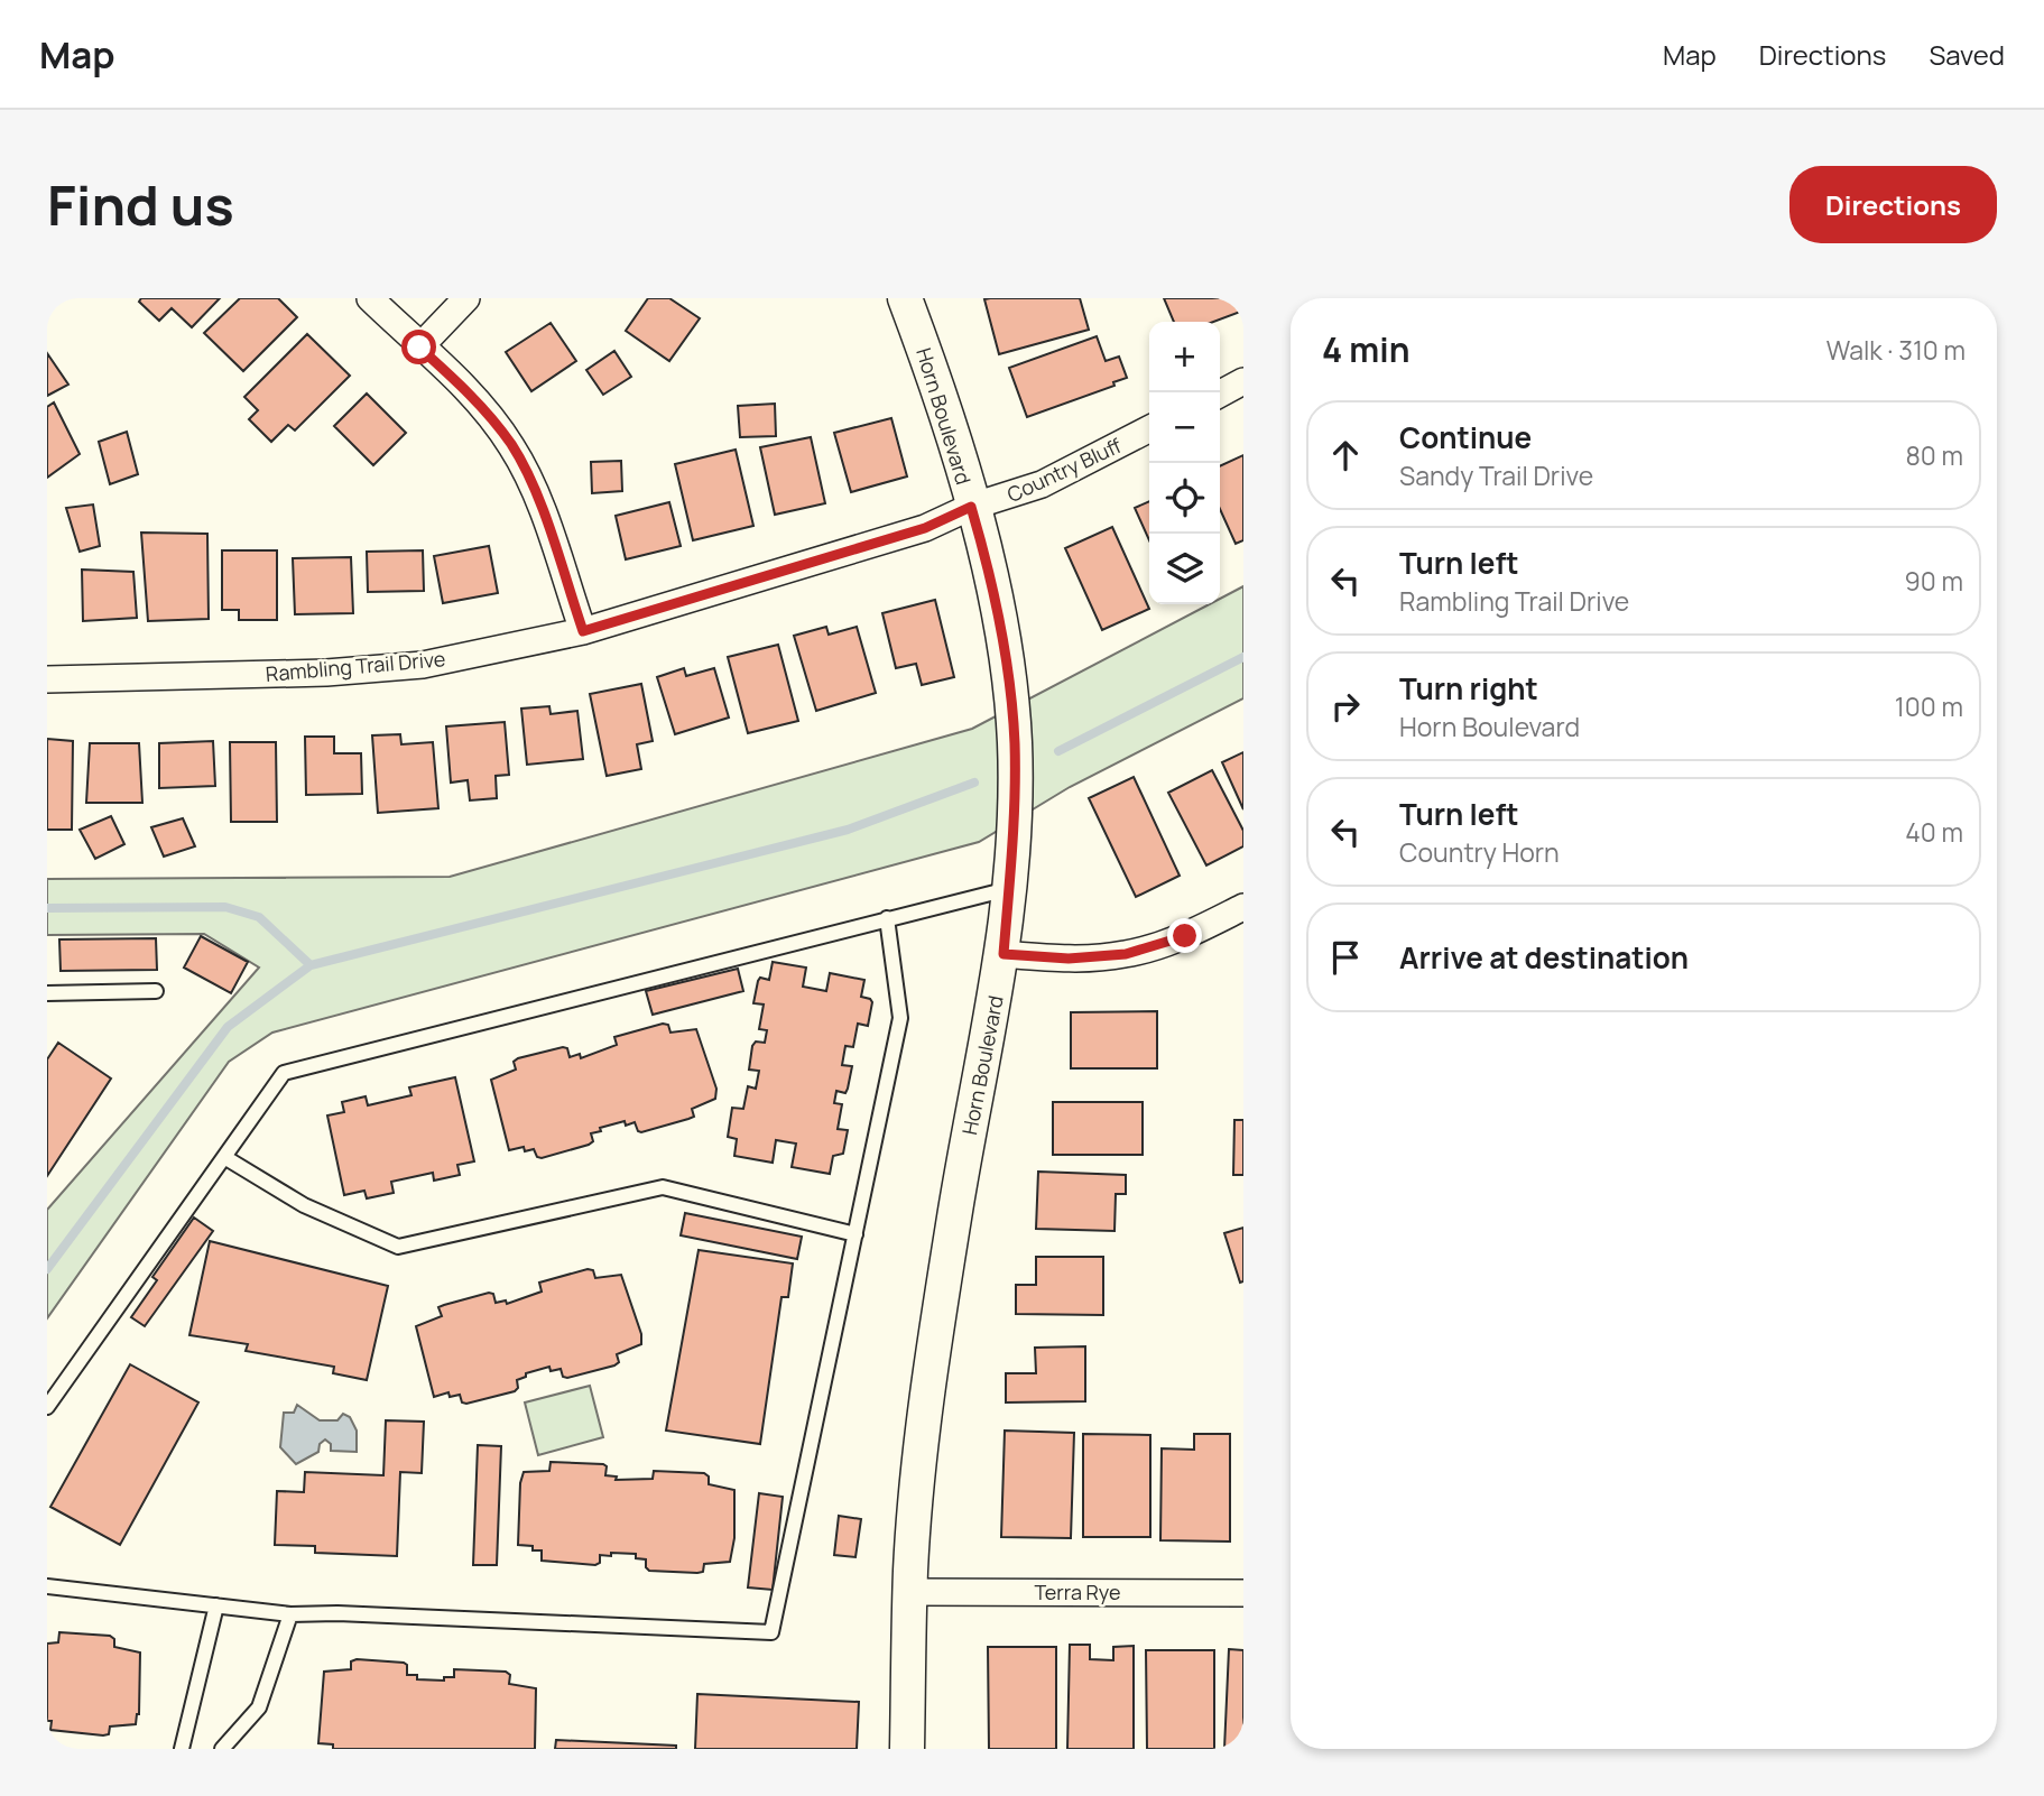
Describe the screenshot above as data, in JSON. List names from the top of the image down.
{
  "streets": {
    "street": [
      "Horn Boulevard",
      "Country Bluff",
      "Rambling Trail Drive",
      "Terra Rye"
    ]
  },
  "crossings": [
    ["Horn Boulevard", "Country Bluff"],
    ["Horn Boulevard", "Rambling Trail Drive"],
    ["Horn Boulevard", "Terra Rye"],
    ["Country Bluff", "Rambling Trail Drive"]
  ],
  "page": {
    "header": "Map",
    "nav": ["Map", "Directions", "Saved"],
    "buttons": "Directions",
    "title": "Find us",
    "heading": ["4 min", "Walk · 310 m"],
    "map_buttons": ["+", "−"],
    "list": [
      ["Continue", "Sandy Trail Drive", "80 m"],
      ["Turn left", "Rambling Trail Drive", "90 m"],
      ["Turn right", "Horn Boulevard", "100 m"],
      ["Turn left", "Country Horn", "40 m"],
      "Arrive at destination"
    ]
  }
}
